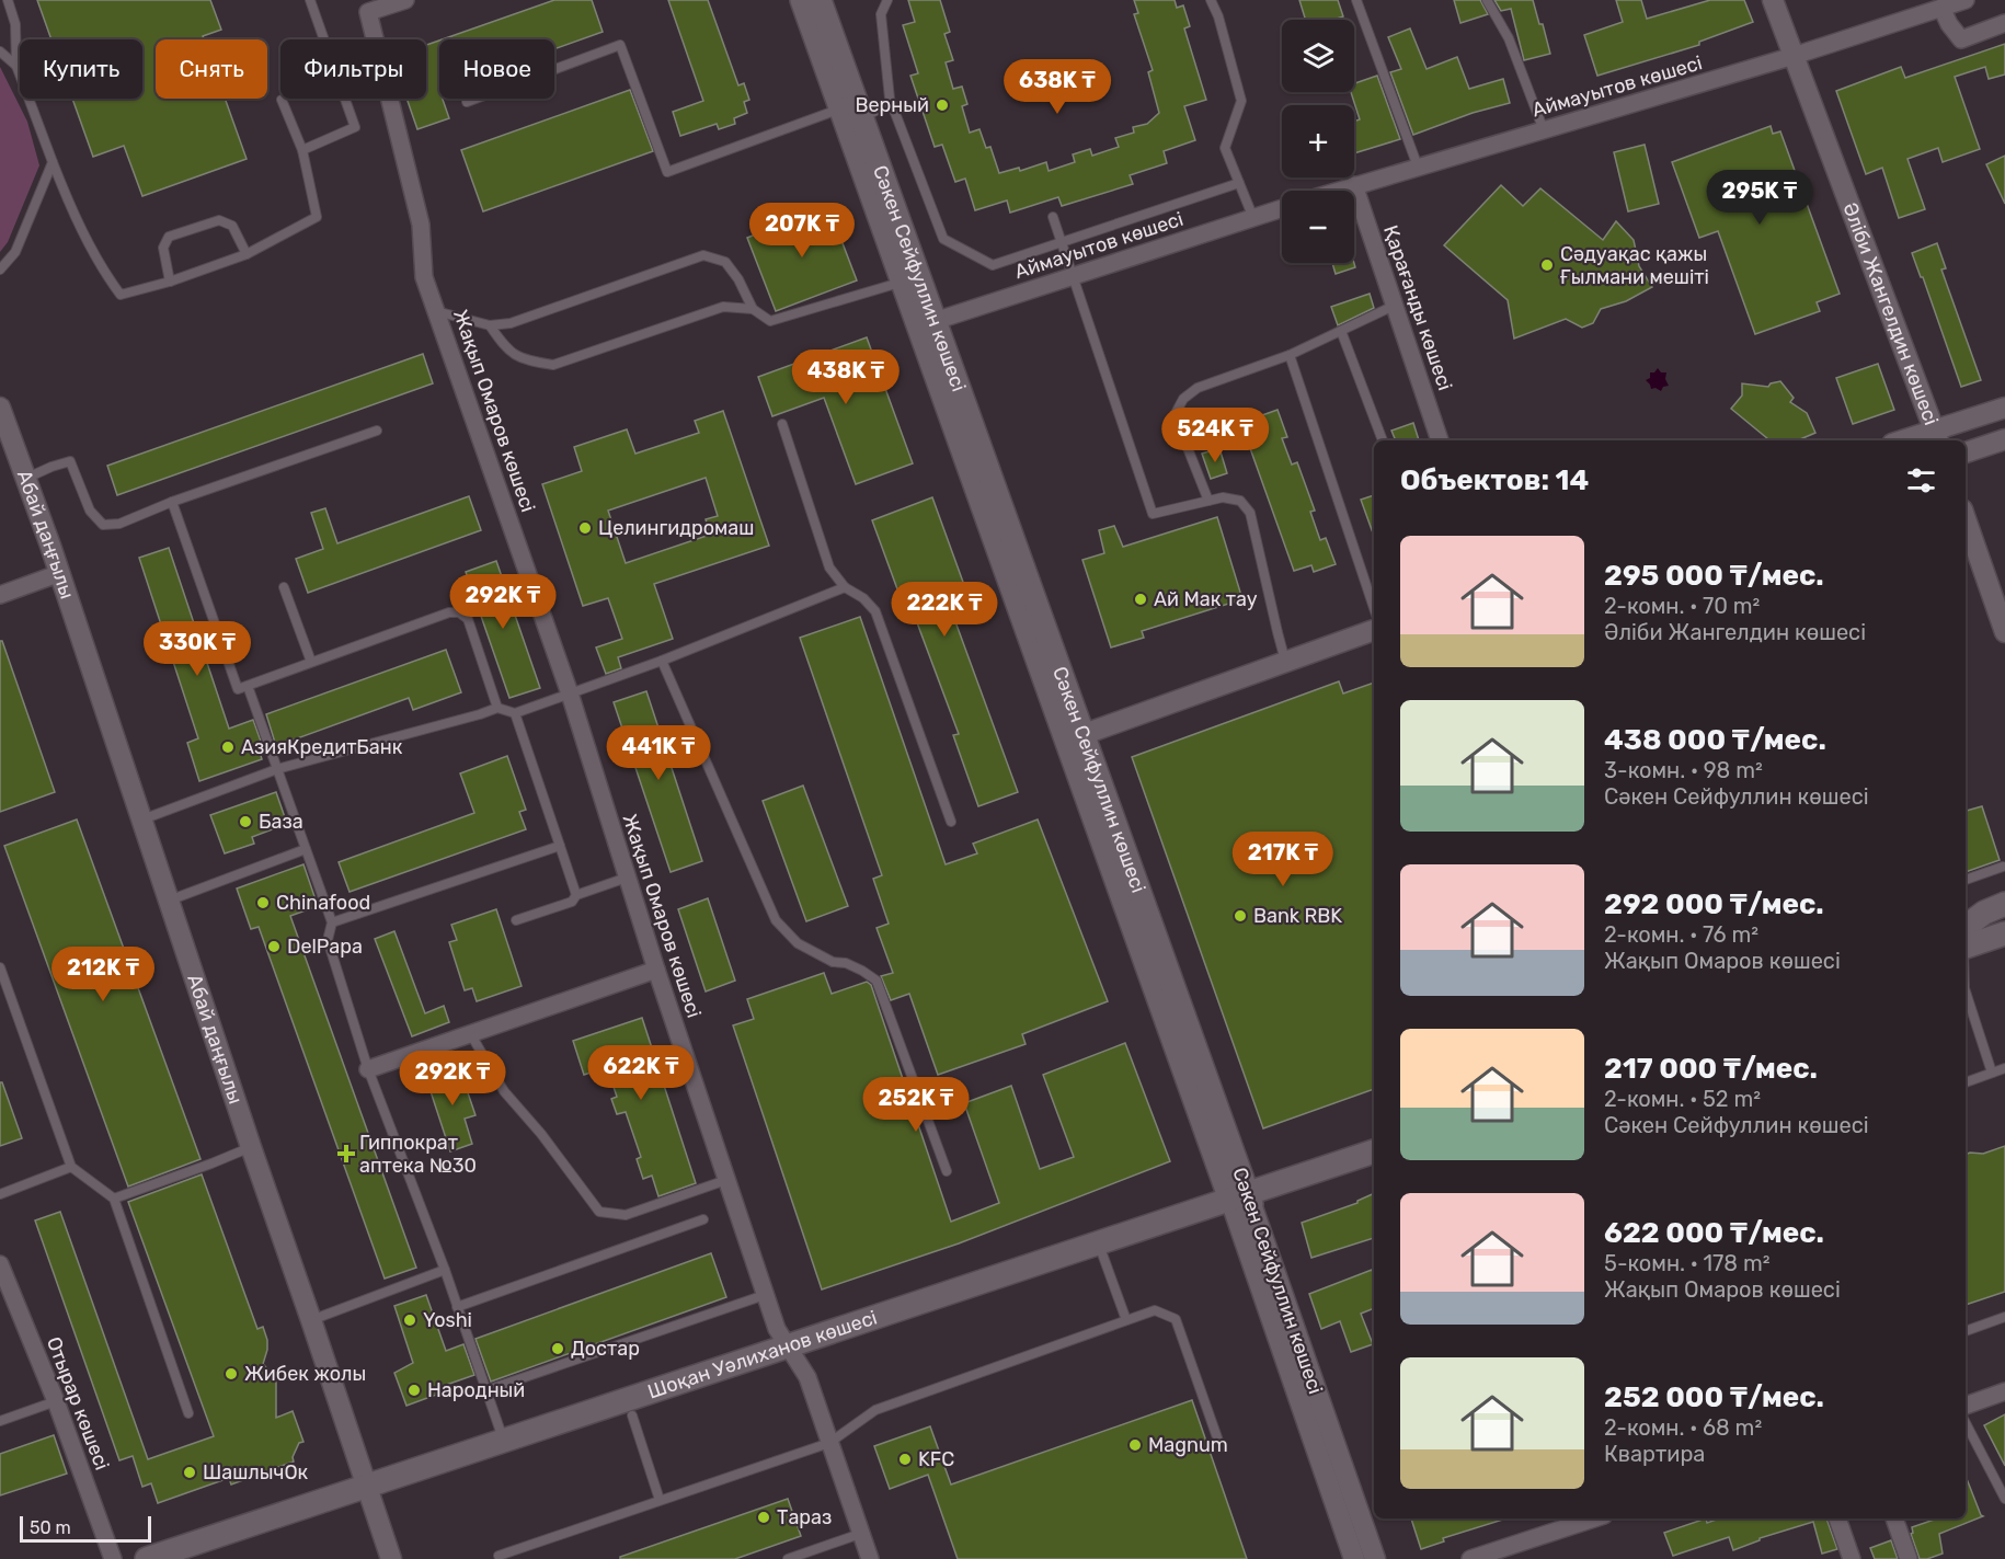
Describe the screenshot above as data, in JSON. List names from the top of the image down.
{
  "streets": {
    "main road": ["Сәкен Сейфуллин көшесі", "Шоқан Уәлиханов көшесі"],
    "street": [
      "Аймауытов көшесі",
      "Қарағанды көшесі",
      "Әліби Жангелдин көшесі",
      "Жақып Омаров көшесі",
      "Абай даңғылы",
      "Отырар көшесі"
    ]
  },
  "crossings": [
    ["Аймауытов көшесі", "Сәкен Сейфуллин көшесі"],
    ["Аймауытов көшесі", "Қарағанды көшесі"],
    ["Аймауытов көшесі", "Әліби Жангелдин көшесі"],
    ["Сәкен Сейфуллин көшесі", "Шоқан Уәлиханов көшесі"],
    ["Жақып Омаров көшесі", "Шоқан Уәлиханов көшесі"],
    ["Абай даңғылы", "Шоқан Уәлиханов көшесі"]
  ],
  "places": {
    "other": [
      "Верный",
      "Сәдуақас қажы Ғылмани мешіті",
      "Целингидромаш",
      "Ай Мак тау",
      "АзияКредитБанк",
      "База",
      "Chinafood",
      "Bank RBK",
      "DelPapa",
      "Yoshi",
      "Достар",
      "Жибек жолы",
      "Народный",
      "Magnum",
      "KFC",
      "ШашлычОк",
      "Тараз"
    ],
    "health": ["Гиппократ аптека №30"]
  },
  "scale_bar": "50 m",
  "page": {
    "map_buttons": ["+", "−"],
    "chip": [
      "Купить",
      "Снять",
      "Фильтры",
      "Новое"
    ],
    "price": [
      "638K ₸",
      "295K ₸",
      "207K ₸",
      "438K ₸",
      "524K ₸",
      "292K ₸",
      "222K ₸",
      "330K ₸",
      "441K ₸",
      "217K ₸",
      "212K ₸",
      "622K ₸",
      "292K ₸",
      "252K ₸"
    ],
    "heading": "Объектов: 14",
    "list": [
      {
        "name": "295 000 ₸/мес.",
        "note": "2-комн. · 70 m² · Әліби Жангелдин көшесі"
      },
      {
        "name": "438 000 ₸/мес.",
        "note": "3-комн. · 98 m² · Сәкен Сейфуллин көшесі"
      },
      {
        "name": "292 000 ₸/мес.",
        "note": "2-комн. · 76 m² · Жақып Омаров көшесі"
      },
      {
        "name": "217 000 ₸/мес.",
        "note": "2-комн. · 52 m² · Сәкен Сейфуллин көшесі"
      },
      {
        "name": "622 000 ₸/мес.",
        "note": "5-комн. · 178 m² · Жақып Омаров көшесі"
      },
      {
        "name": "252 000 ₸/мес.",
        "note": "2-комн. · 68 m² · Квартира"
      }
    ],
    "scale": "50 m"
  }
}
